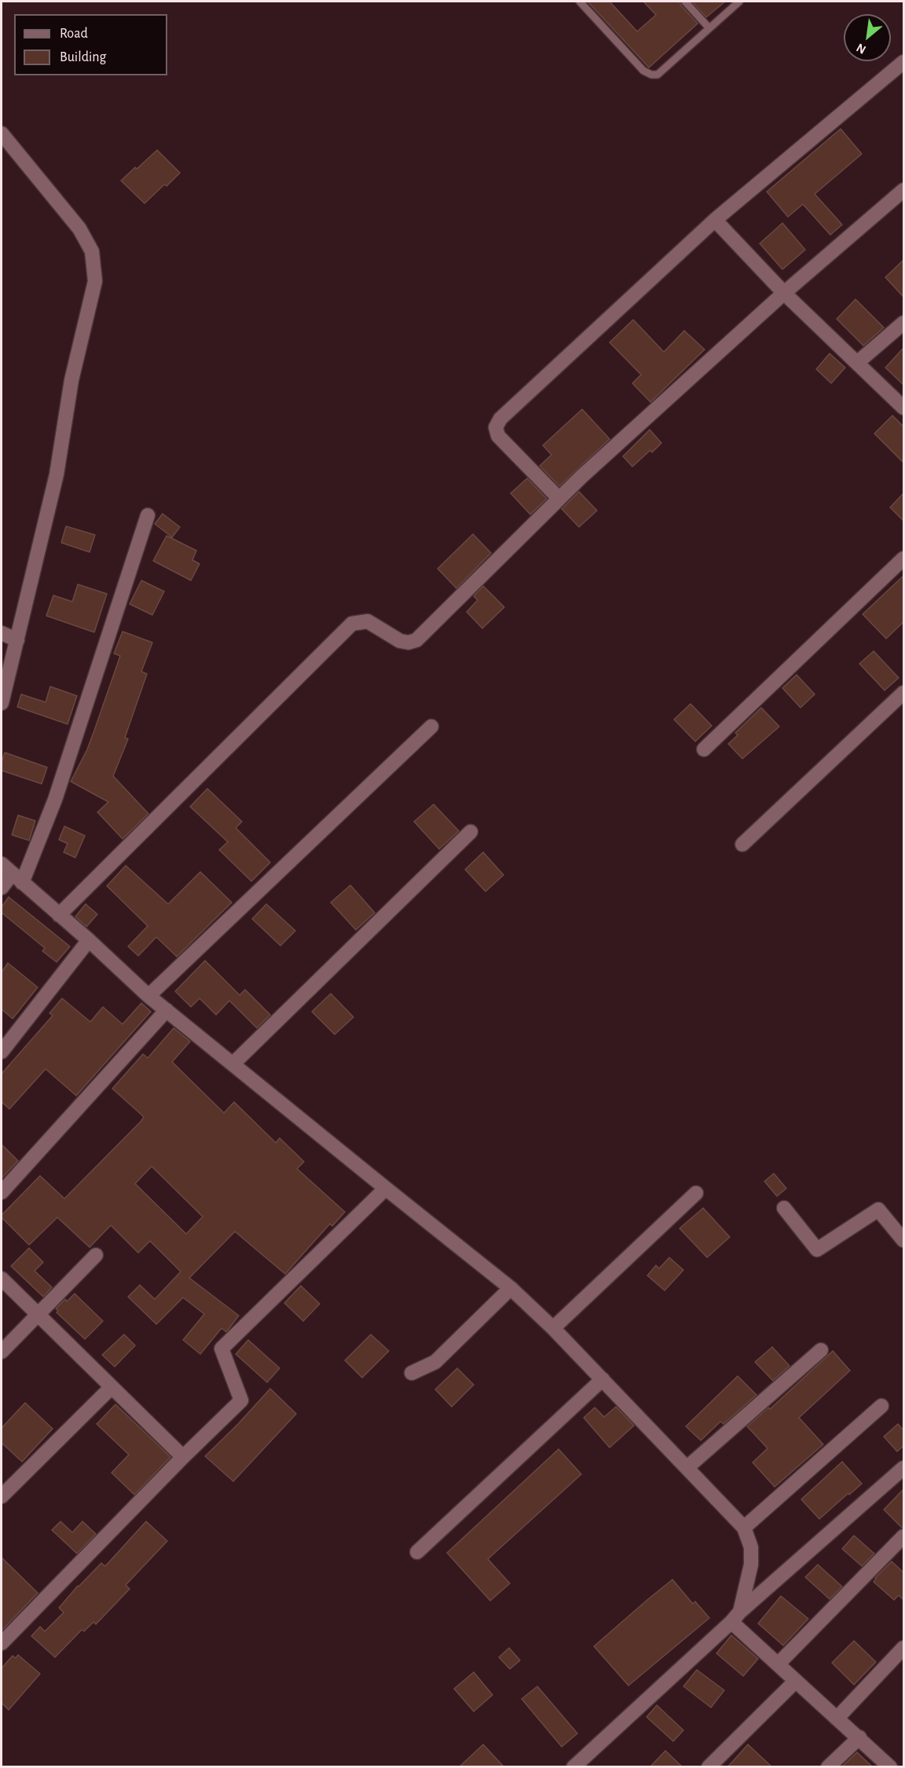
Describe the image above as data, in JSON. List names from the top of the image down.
{
  "legend": ["Road", "Building"],
  "north": "bottom left"
}
